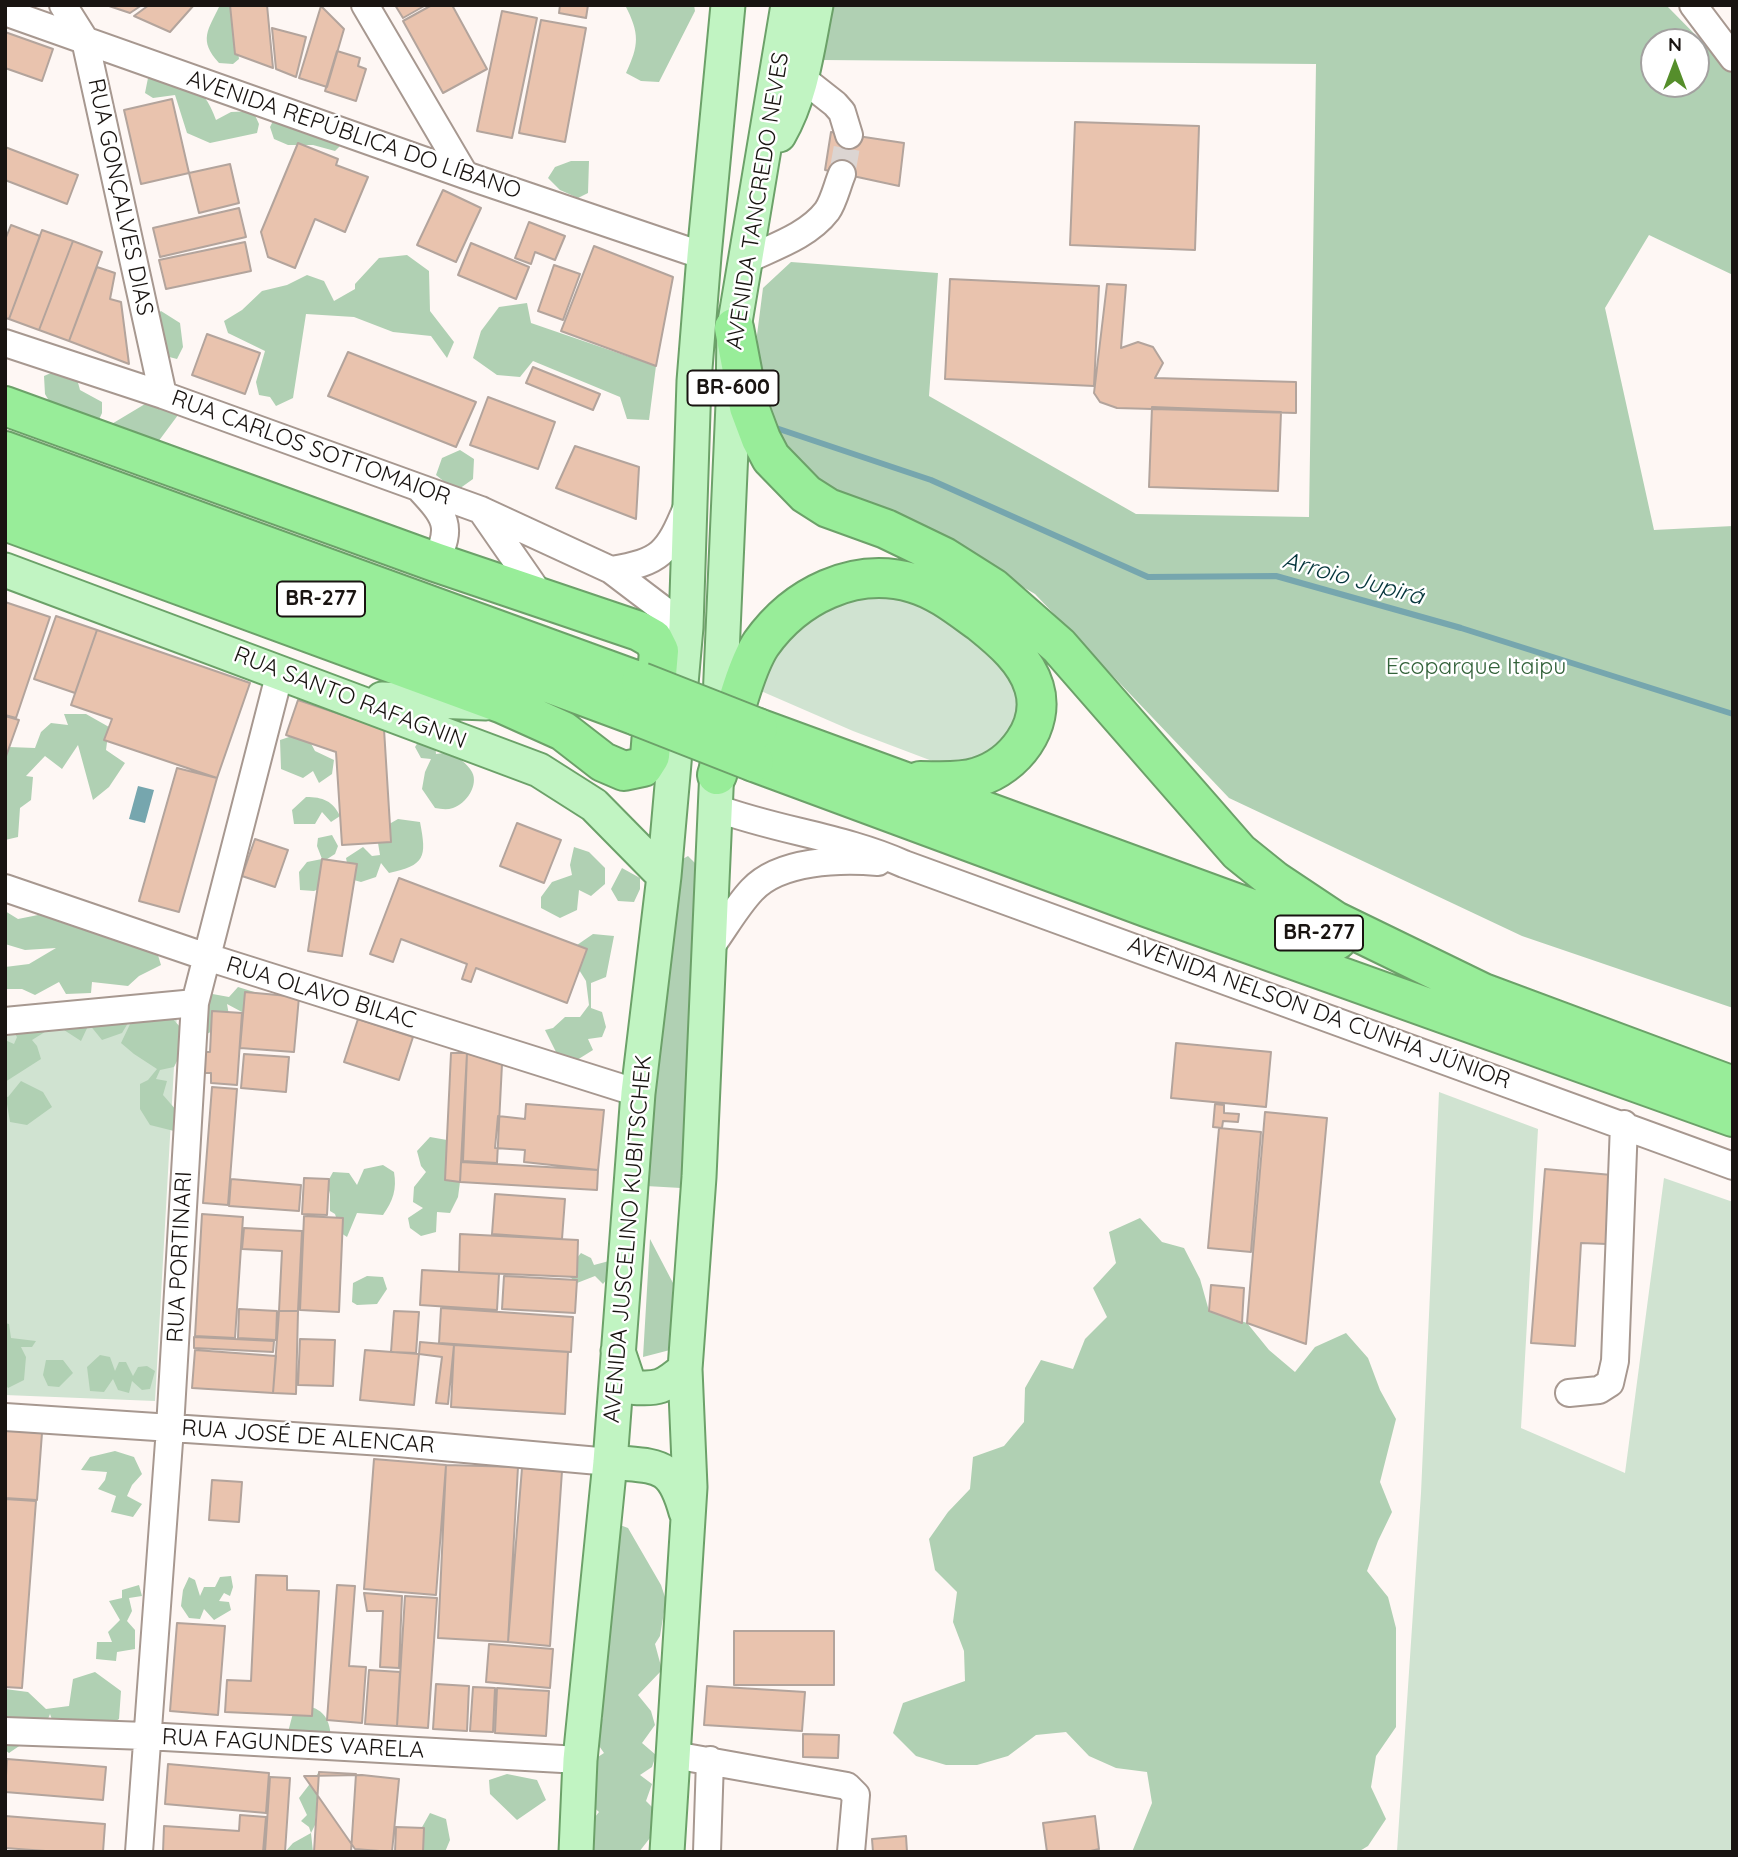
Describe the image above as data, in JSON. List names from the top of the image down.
{
  "streets": {
    "highway": ["BR-277"],
    "main road": [
      "AVENIDA TANCREDO NEVES",
      "BR-600",
      "RUA SANTO RAFAGNIN",
      "AVENIDA JUSCELINO KUBITSCHEK"
    ],
    "street": [
      "AVENIDA REPÚBLICA DO LÍBANO",
      "RUA GONÇALVES DIAS",
      "RUA CARLOS SOTTOMAIOR",
      "RUA OLAVO BILAC",
      "AVENIDA NELSON DA CUNHA JÚNIOR",
      "RUA PORTINARI",
      "RUA JOSÉ DE ALENCAR",
      "RUA FAGUNDES VARELA"
    ]
  },
  "crossings": [
    ["AVENIDA REPÚBLICA DO LÍBANO", "RUA GONÇALVES DIAS"],
    ["AVENIDA REPÚBLICA DO LÍBANO", "AVENIDA TANCREDO NEVES"],
    ["RUA GONÇALVES DIAS", "RUA CARLOS SOTTOMAIOR"],
    ["AVENIDA TANCREDO NEVES", "RUA CARLOS SOTTOMAIOR"],
    ["AVENIDA TANCREDO NEVES", "AVENIDA NELSON DA CUNHA JÚNIOR"],
    ["AVENIDA TANCREDO NEVES", "AVENIDA JUSCELINO KUBITSCHEK"],
    ["RUA CARLOS SOTTOMAIOR", "AVENIDA JUSCELINO KUBITSCHEK"],
    ["RUA SANTO RAFAGNIN", "AVENIDA JUSCELINO KUBITSCHEK"],
    ["RUA SANTO RAFAGNIN", "RUA PORTINARI"],
    ["RUA OLAVO BILAC", "AVENIDA JUSCELINO KUBITSCHEK"],
    ["RUA OLAVO BILAC", "RUA PORTINARI"],
    ["AVENIDA JUSCELINO KUBITSCHEK", "RUA JOSÉ DE ALENCAR"],
    ["AVENIDA JUSCELINO KUBITSCHEK", "RUA FAGUNDES VARELA"],
    ["RUA PORTINARI", "RUA JOSÉ DE ALENCAR"],
    ["RUA PORTINARI", "RUA FAGUNDES VARELA"]
  ],
  "water": ["Arroio Jupirá"],
  "parks": ["Ecoparque Itaipu"],
  "north": "top"
}
